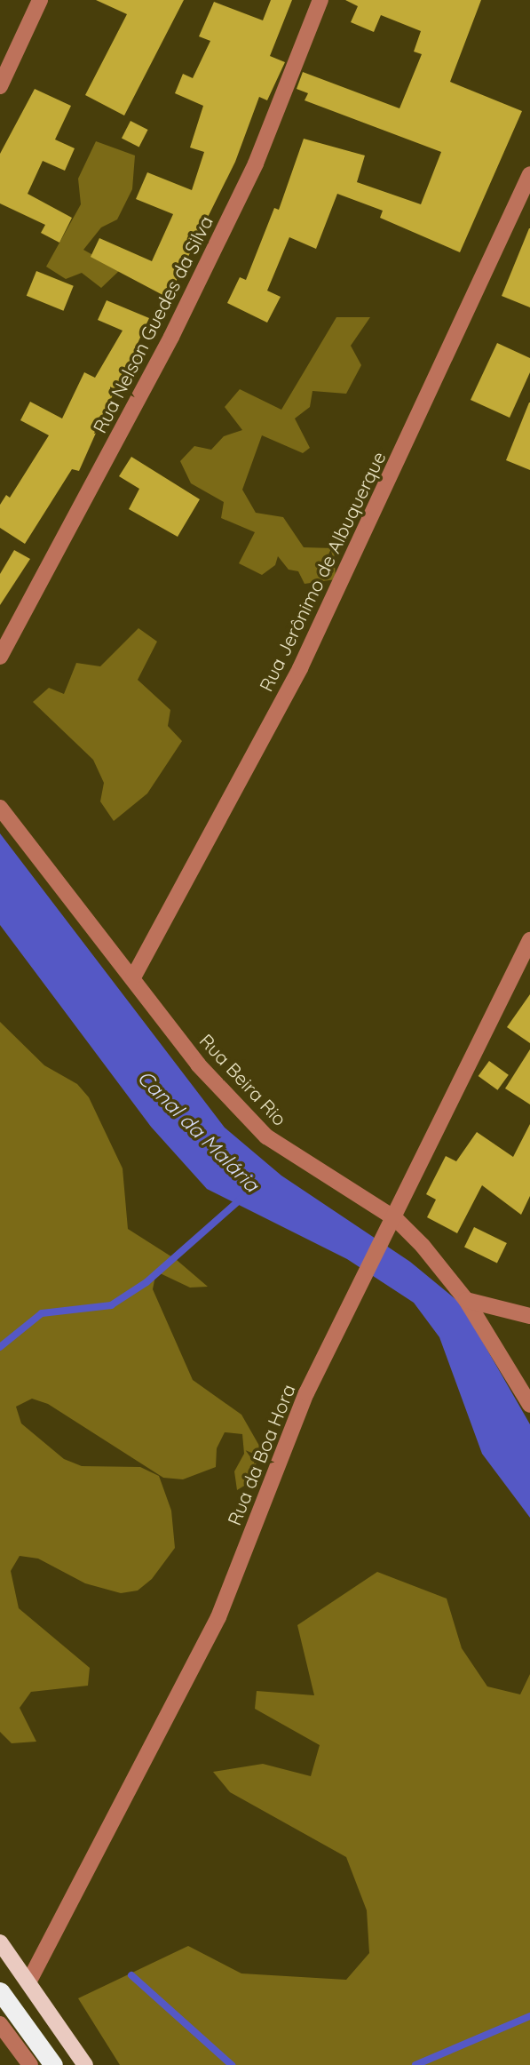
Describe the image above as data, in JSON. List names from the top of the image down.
{
  "streets": {
    "street": [
      "Rua Nelson Guedes da Silva",
      "Rua Jerônimo de Albuquerque",
      "Rua Beira Rio",
      "Rua da Boa Hora"
    ]
  },
  "crossings": [
    ["Rua Jerônimo de Albuquerque", "Rua Beira Rio"],
    ["Rua Beira Rio", "Rua da Boa Hora"]
  ],
  "water": ["Canal da Malária"]
}
